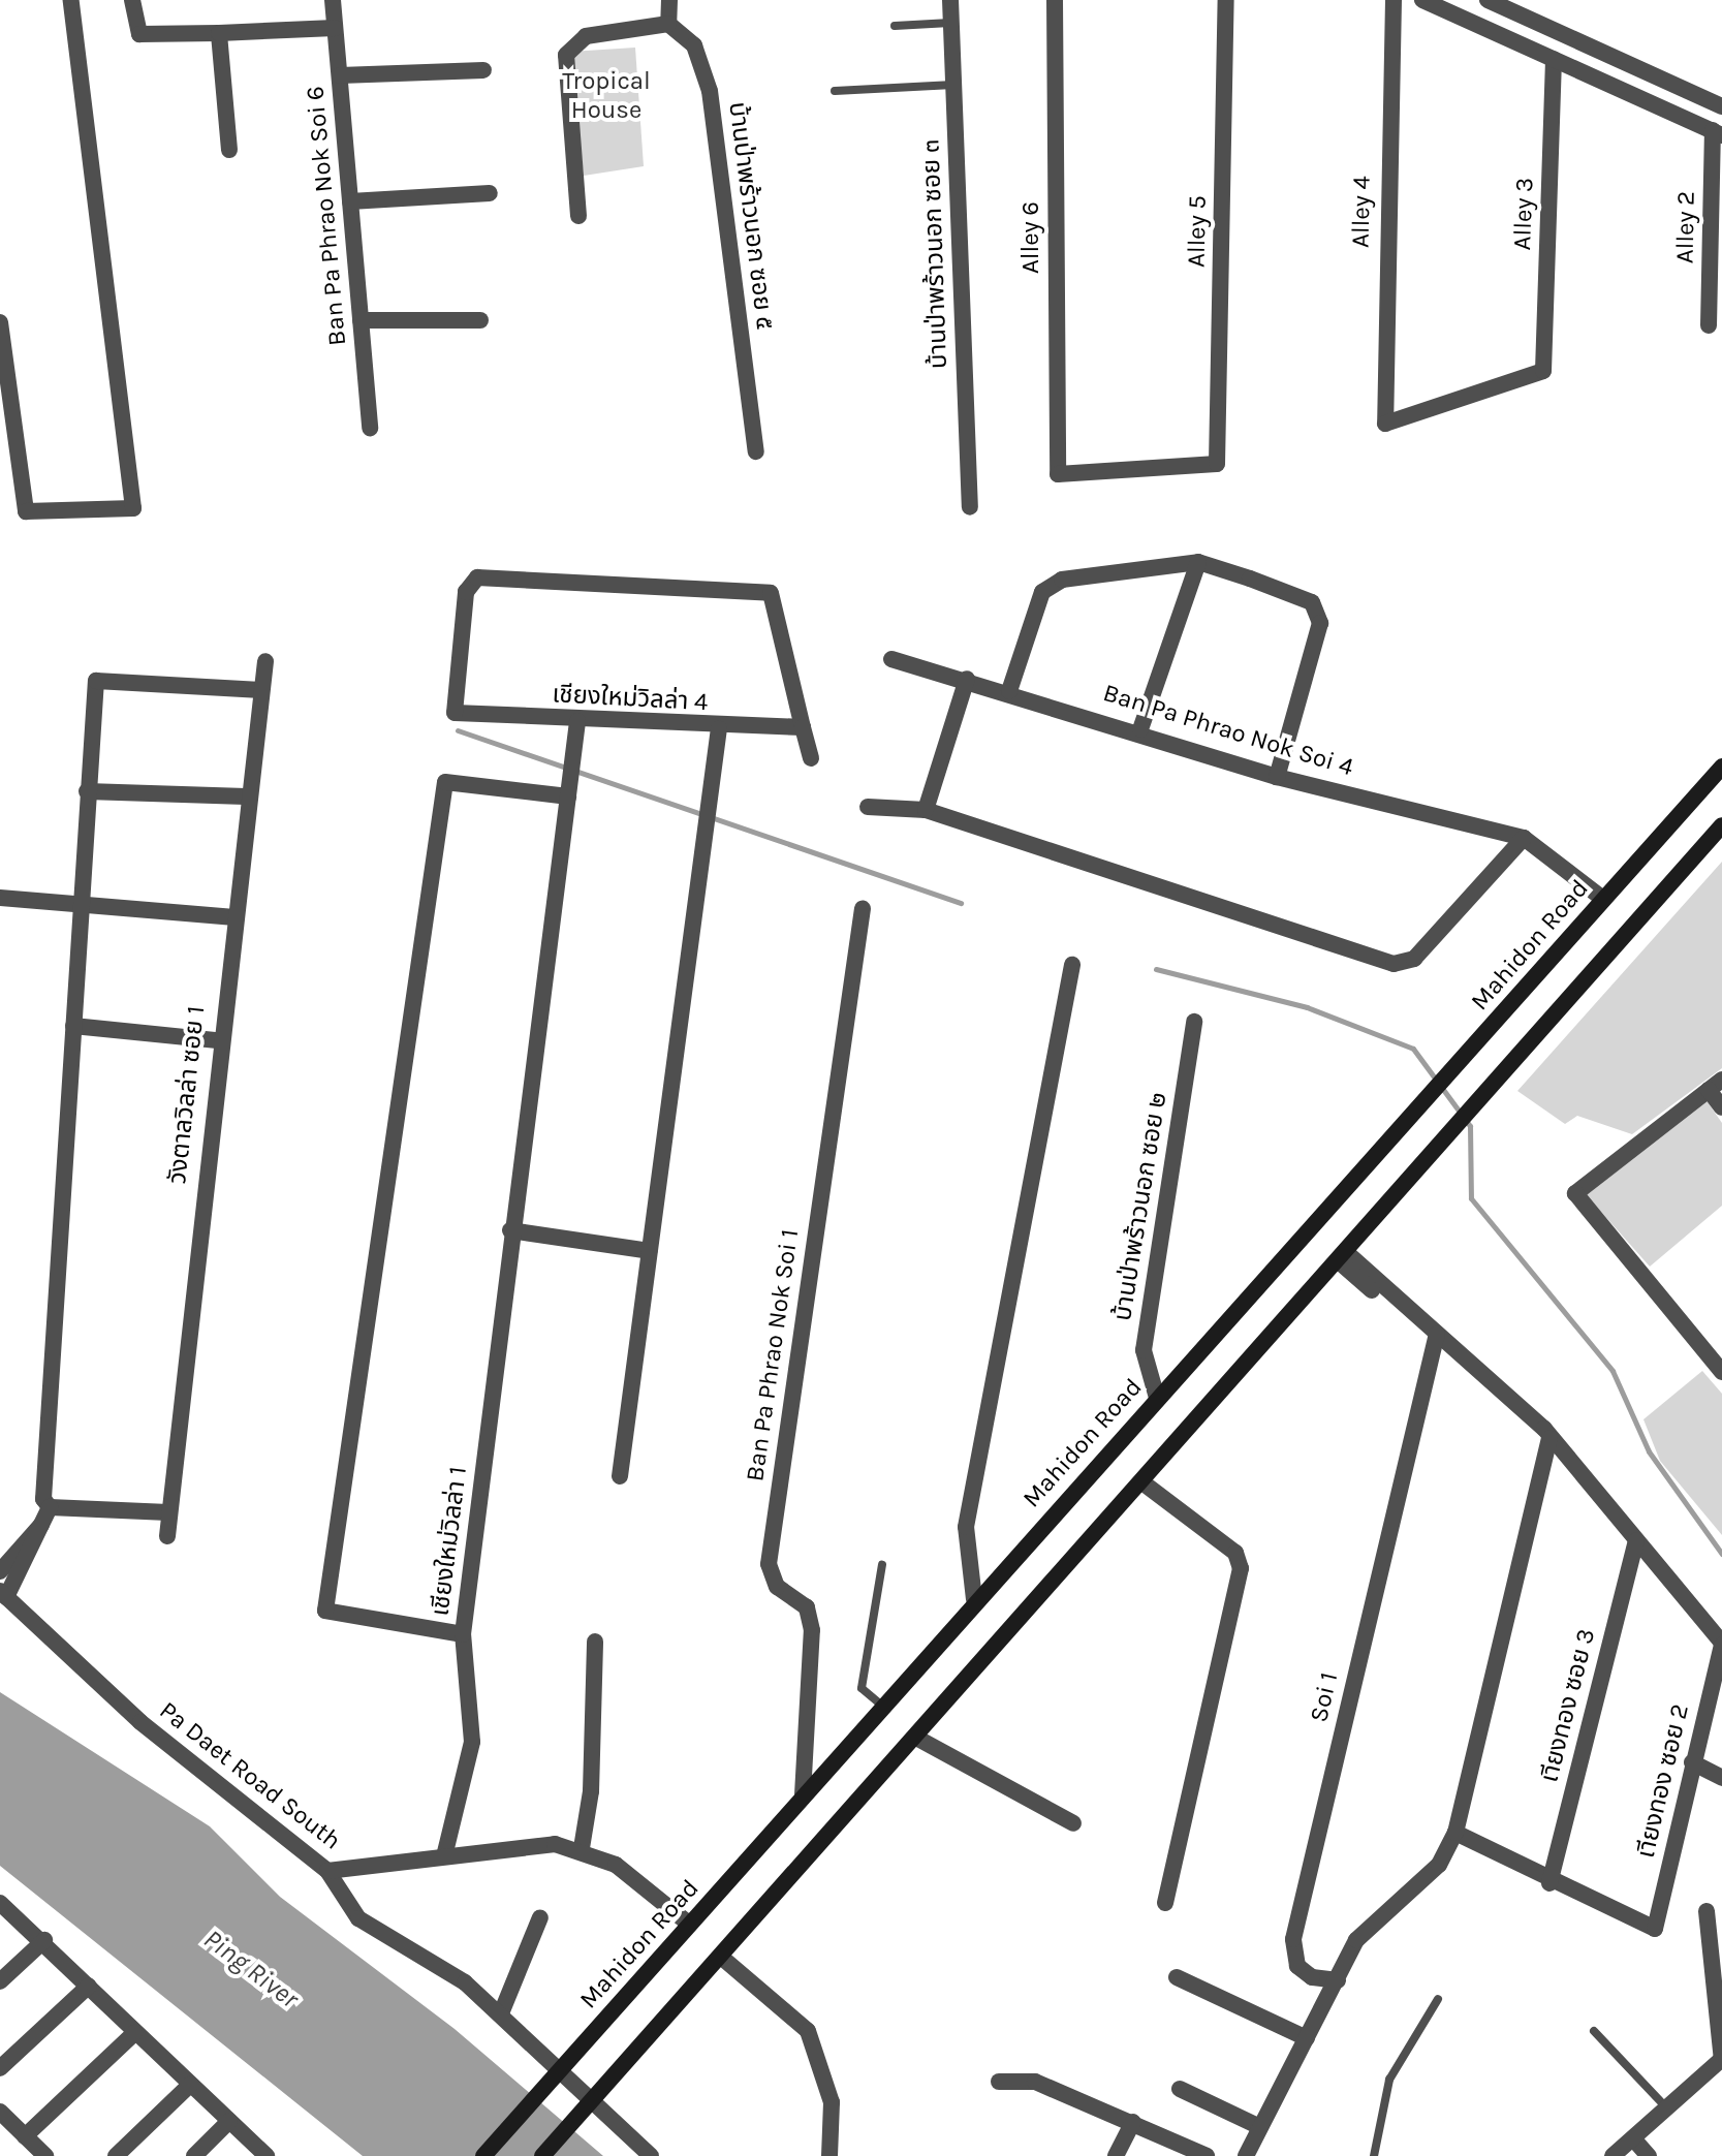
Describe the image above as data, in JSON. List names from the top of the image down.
{
  "streets": {
    "main road": ["Mahidon Road"],
    "street": [
      "Alley 4",
      "Alley 3",
      "Ban Pa Phrao Nok Soi 6",
      "บ้านป่าพร้าวนอก ซอย ๕",
      "Alley 2",
      "Alley 5",
      "Alley 6",
      "บ้านป่าพร้าวนอก ซอย ๓",
      "เชียงใหม่วิลล่า 4",
      "Ban Pa Phrao Nok Soi 4",
      "วังตาลวิลล่า ซอย 1",
      "บ้านป่าพร้าวนอก ซอย ๒",
      "Ban Pa Phrao Nok Soi 1",
      "เชียงใหม่วิลล่า 1",
      "Soi 1",
      "เาียงทอง ซอย 3",
      "Pa Daet Road South",
      "เาียงทอง ซอย 2"
    ]
  },
  "crossings": [
    ["Alley 4", "Alley 3"],
    ["Alley 5", "Alley 6"],
    ["เชียงใหม่วิลล่า 4", "เชียงใหม่วิลล่า 1"],
    ["Ban Pa Phrao Nok Soi 4", "Mahidon Road"],
    ["Mahidon Road", "บ้านป่าพร้าวนอก ซอย ๒"],
    ["Mahidon Road", "Ban Pa Phrao Nok Soi 1"],
    ["เชียงใหม่วิลล่า 1", "Pa Daet Road South"],
    ["เาียงทอง ซอย 3", "เาียงทอง ซอย 2"]
  ],
  "water": ["Ping River"],
  "parks": ["Tropical House"]
}
